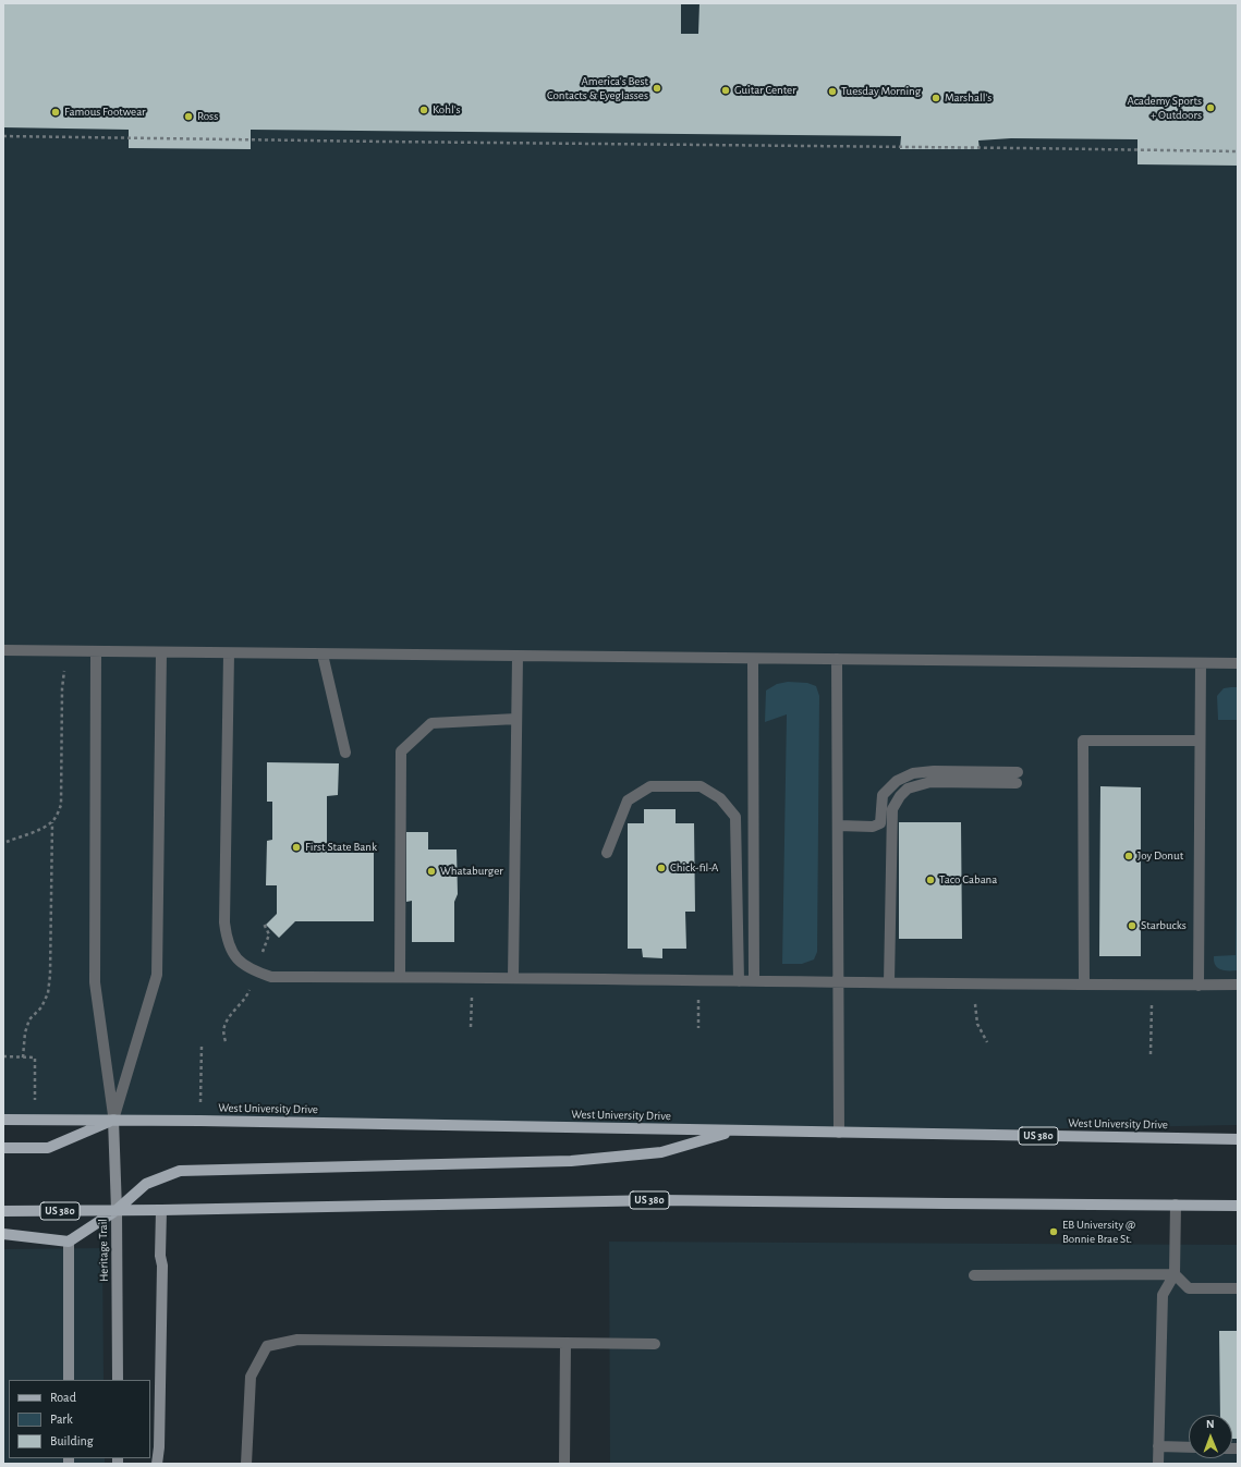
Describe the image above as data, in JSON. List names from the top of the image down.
{
  "streets": {
    "main road": ["West University Drive", "US 380"],
    "street": ["Heritage Trail"]
  },
  "crossings": [
    ["West University Drive", "Heritage Trail"],
    ["US 380", "Heritage Trail"]
  ],
  "places": [
    "America's Best Contacts & Eyeglasses",
    "Guitar Center",
    "Tuesday Morning",
    "Marshall's",
    "Academy Sports + Outdoors",
    "Kohl's",
    "Famous Footwear",
    "Ross",
    "First State Bank",
    "Joy Donut",
    "Chick-fil-A",
    "Whataburger",
    "Taco Cabana",
    "Starbucks",
    "EB University @ Bonnie Brae St."
  ],
  "legend": ["Road", "Park", "Building"],
  "north": "top"
}
